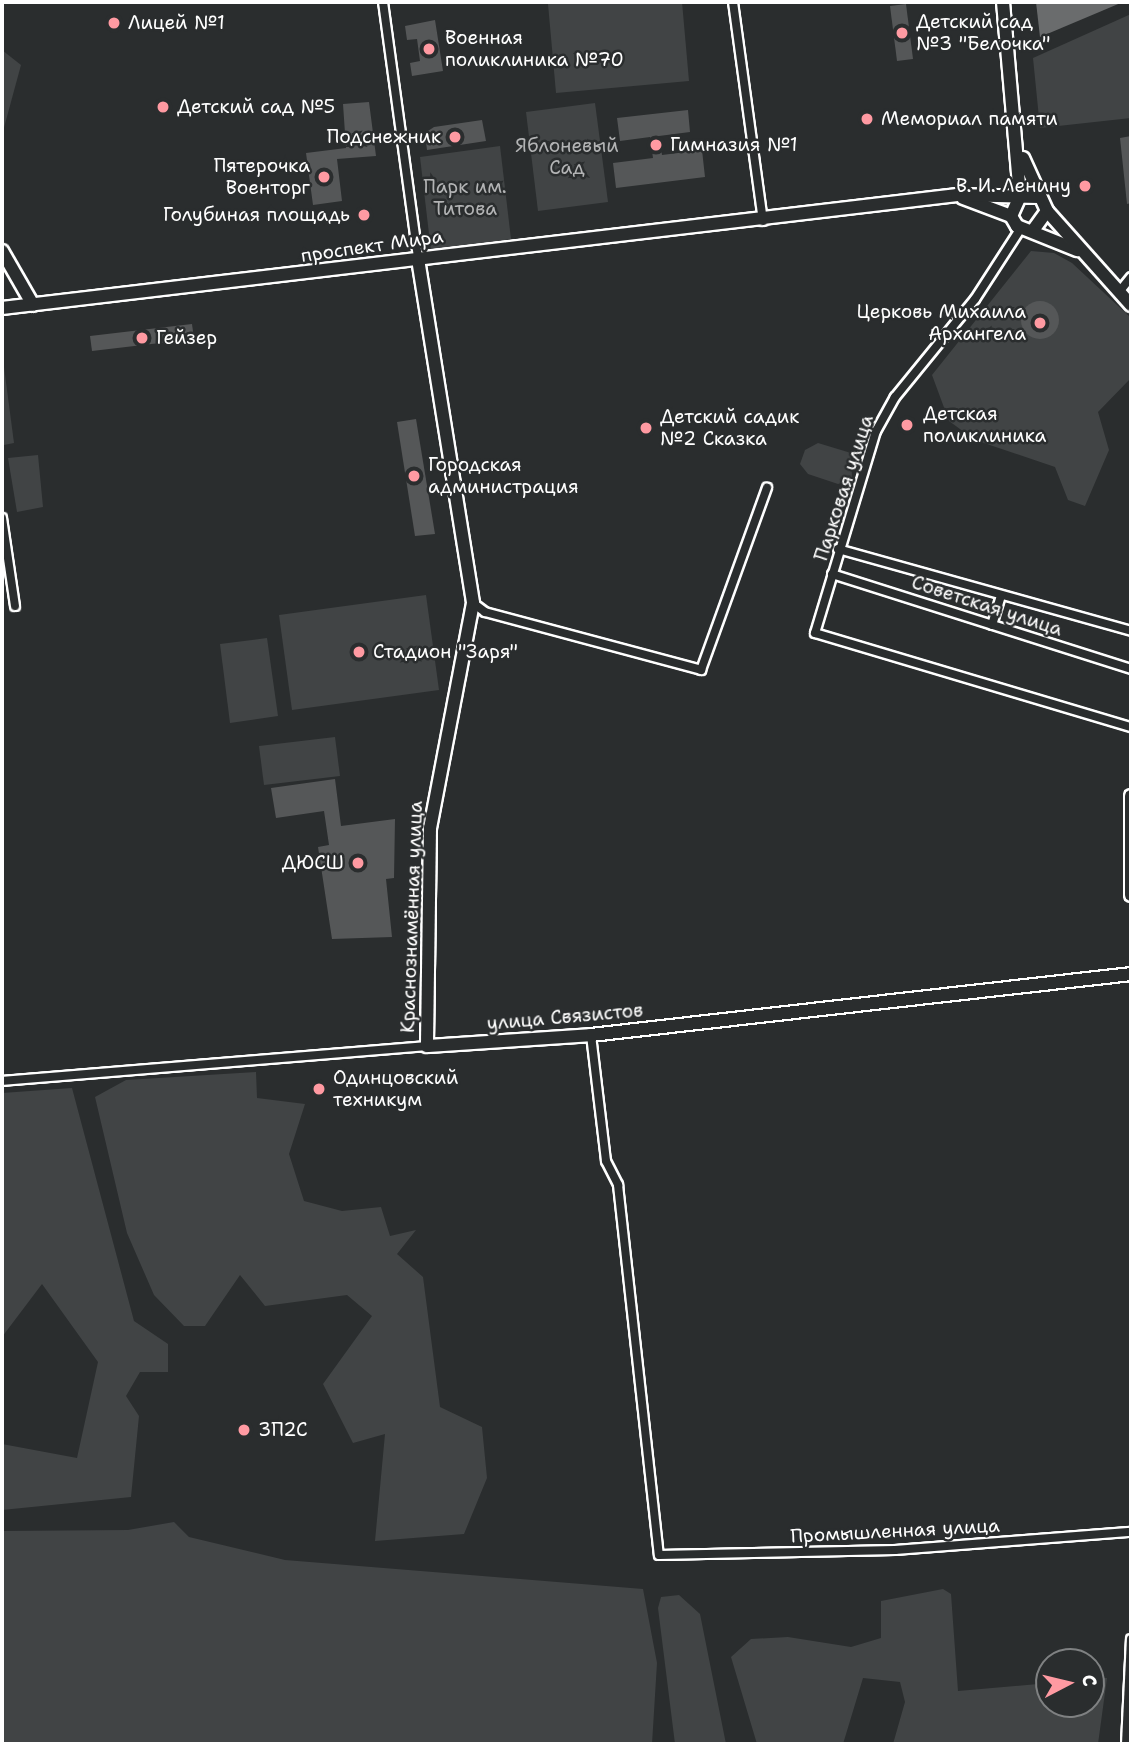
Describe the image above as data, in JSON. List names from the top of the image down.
{
  "streets": {
    "street": [
      "проспект Мира",
      "Парковая улица",
      "Советская улица",
      "Краснознамённая улица",
      "улица Связистов",
      "Промышленная улица"
    ]
  },
  "crossings": [
    ["проспект Мира", "Краснознамённая улица"],
    ["Парковая улица", "Советская улица"],
    ["Краснознамённая улица", "улица Связистов"],
    ["улица Связистов", "Промышленная улица"]
  ],
  "parks": ["Яблоневый Сад", "Парк им. Титова"],
  "places": [
    "Лицей №1",
    "Детский сад №3 \"Белочка\"",
    "Военная поликлиника №70",
    "Детский сад №5",
    "Мемориал памяти",
    "Подснежник",
    "Гимназия №1",
    "Пятерочка Военторг",
    "В. И. Ленину",
    "Голубиная площадь",
    "Церковь Михаила Архангела",
    "Гейзер",
    "Детская поликлиника",
    "Детский садик №2 Сказка",
    "Городская администрация",
    "Стадион \"Заря\"",
    "ДЮСШ",
    "Одинцовский техникум",
    "3П2С"
  ],
  "north": "right"
}
